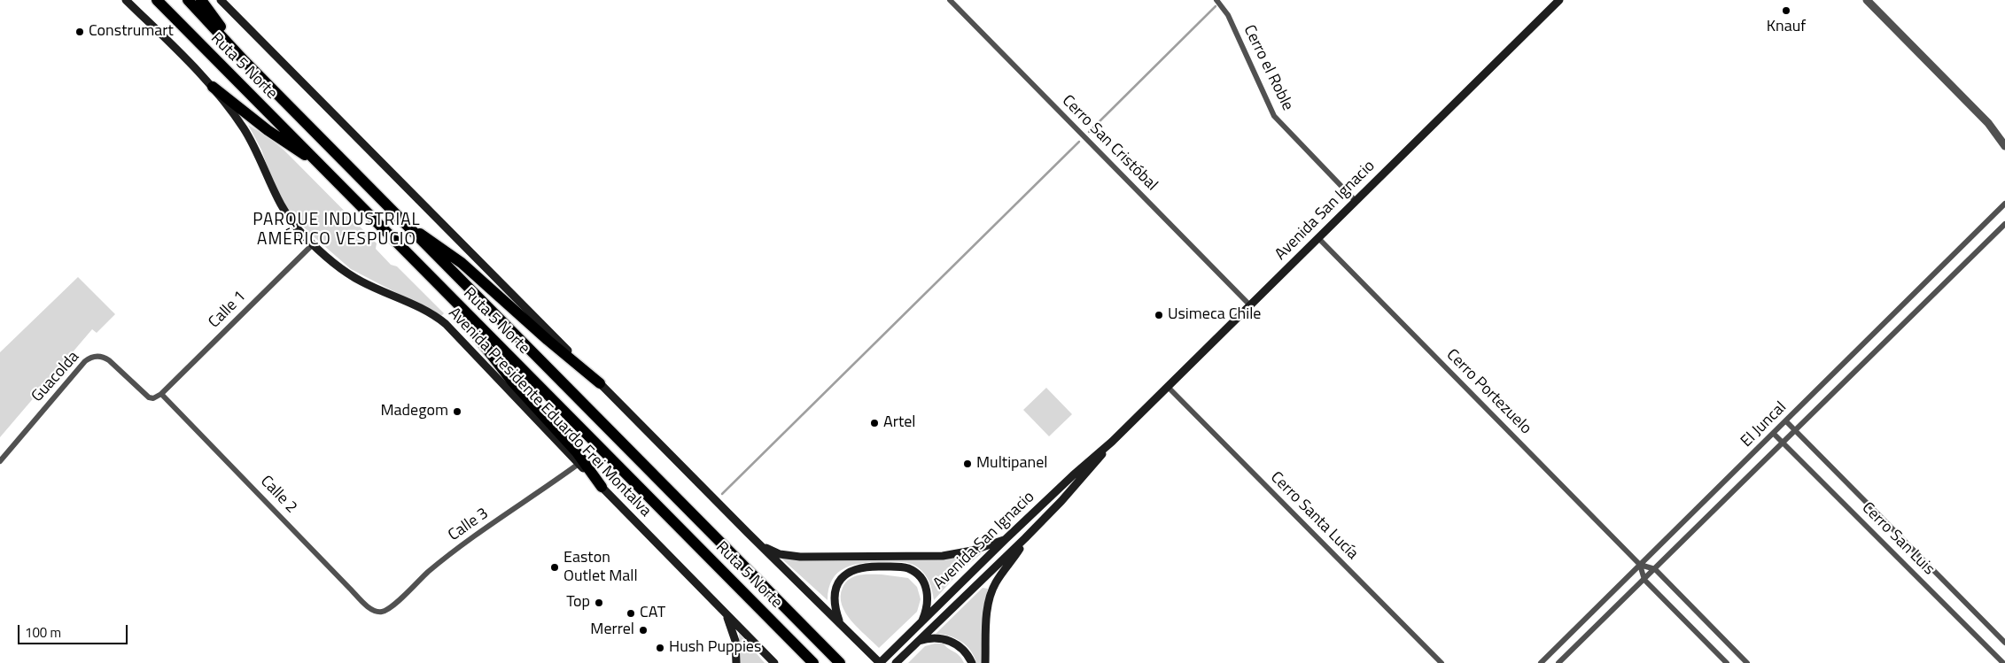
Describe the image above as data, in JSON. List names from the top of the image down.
{
  "streets": {
    "highway": ["Ruta 5 Norte"],
    "main road": ["Avenida San Ignacio", "Avenida Presidente Eduardo Frei Montalva"],
    "street": [
      "Cerro el Roble",
      "Cerro San Cristóbal",
      "Calle 1",
      "Guacolda",
      "Cerro Portezuelo",
      "El Juncal",
      "Calle 2",
      "Cerro Santa Lucía",
      "Calle 3",
      "Cerro San Luis"
    ]
  },
  "crossings": [
    ["Cerro el Roble", "Avenida San Ignacio"],
    ["Cerro San Cristóbal", "Avenida San Ignacio"],
    ["Avenida San Ignacio", "Cerro Portezuelo"],
    ["Avenida San Ignacio", "Cerro Santa Lucía"],
    ["Calle 1", "Guacolda"],
    ["Calle 1", "Avenida Presidente Eduardo Frei Montalva"],
    ["Calle 1", "Calle 2"],
    ["Guacolda", "Calle 2"],
    ["Cerro Portezuelo", "El Juncal"],
    ["Avenida Presidente Eduardo Frei Montalva", "Calle 3"],
    ["El Juncal", "Cerro San Luis"],
    ["Calle 2", "Calle 3"]
  ],
  "districts": ["PARQUE INDUSTRIAL AMÉRICO VESPUCIO"],
  "places": [
    "Knauf",
    "Construmart",
    "Usimeca Chile",
    "Madegom",
    "Artel",
    "Multipanel",
    "Easton Outlet Mall",
    "Top",
    "CAT",
    "Merrel",
    "Hush Puppies"
  ],
  "scale_bar": "100 m"
}
